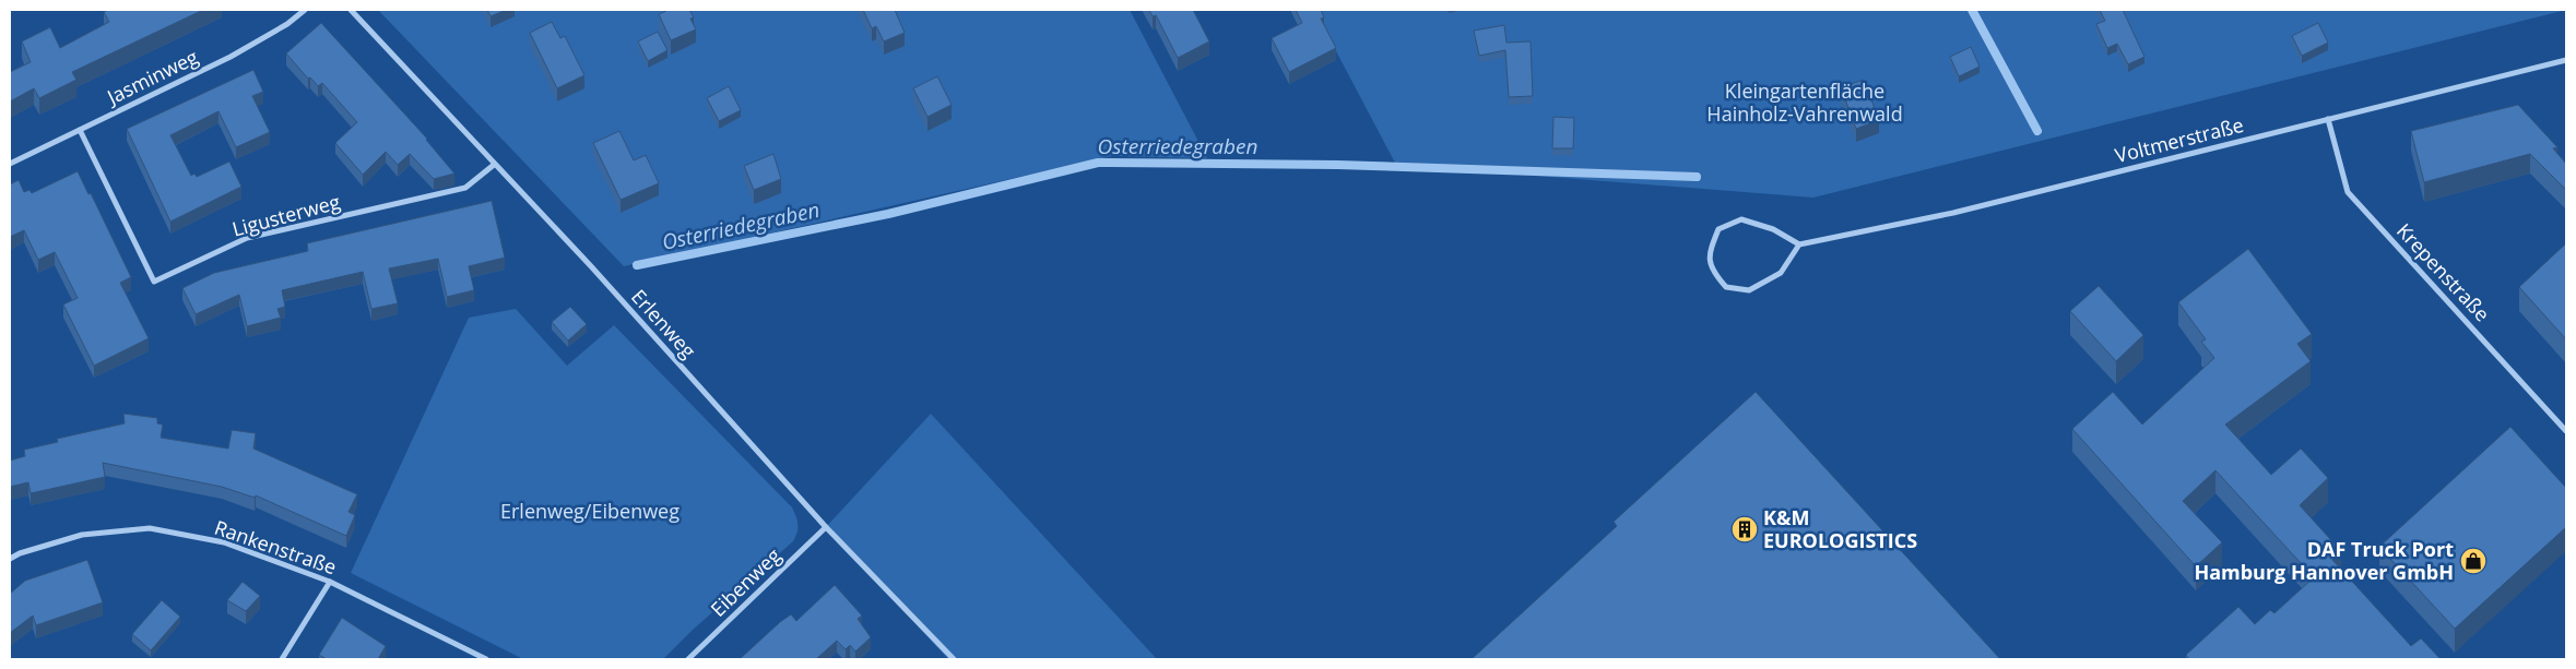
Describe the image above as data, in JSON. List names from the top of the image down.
{
  "streets": {
    "street": [
      "Jasminweg",
      "Voltmerstraße",
      "Ligusterweg",
      "Krepenstraße",
      "Erlenweg",
      "Rankenstraße",
      "Eibenweg"
    ]
  },
  "crossings": [
    ["Jasminweg", "Ligusterweg"],
    ["Voltmerstraße", "Krepenstraße"],
    ["Ligusterweg", "Erlenweg"],
    ["Erlenweg", "Eibenweg"]
  ],
  "water": ["Osterriedegraben"],
  "parks": ["Kleingartenfläche Hainholz-Vahrenwald", "Erlenweg/Eibenweg"],
  "places": {
    "building": ["K&M EUROLOGISTICS"],
    "shop": ["DAF Truck Port Hamburg Hannover GmbH"]
  }
}
